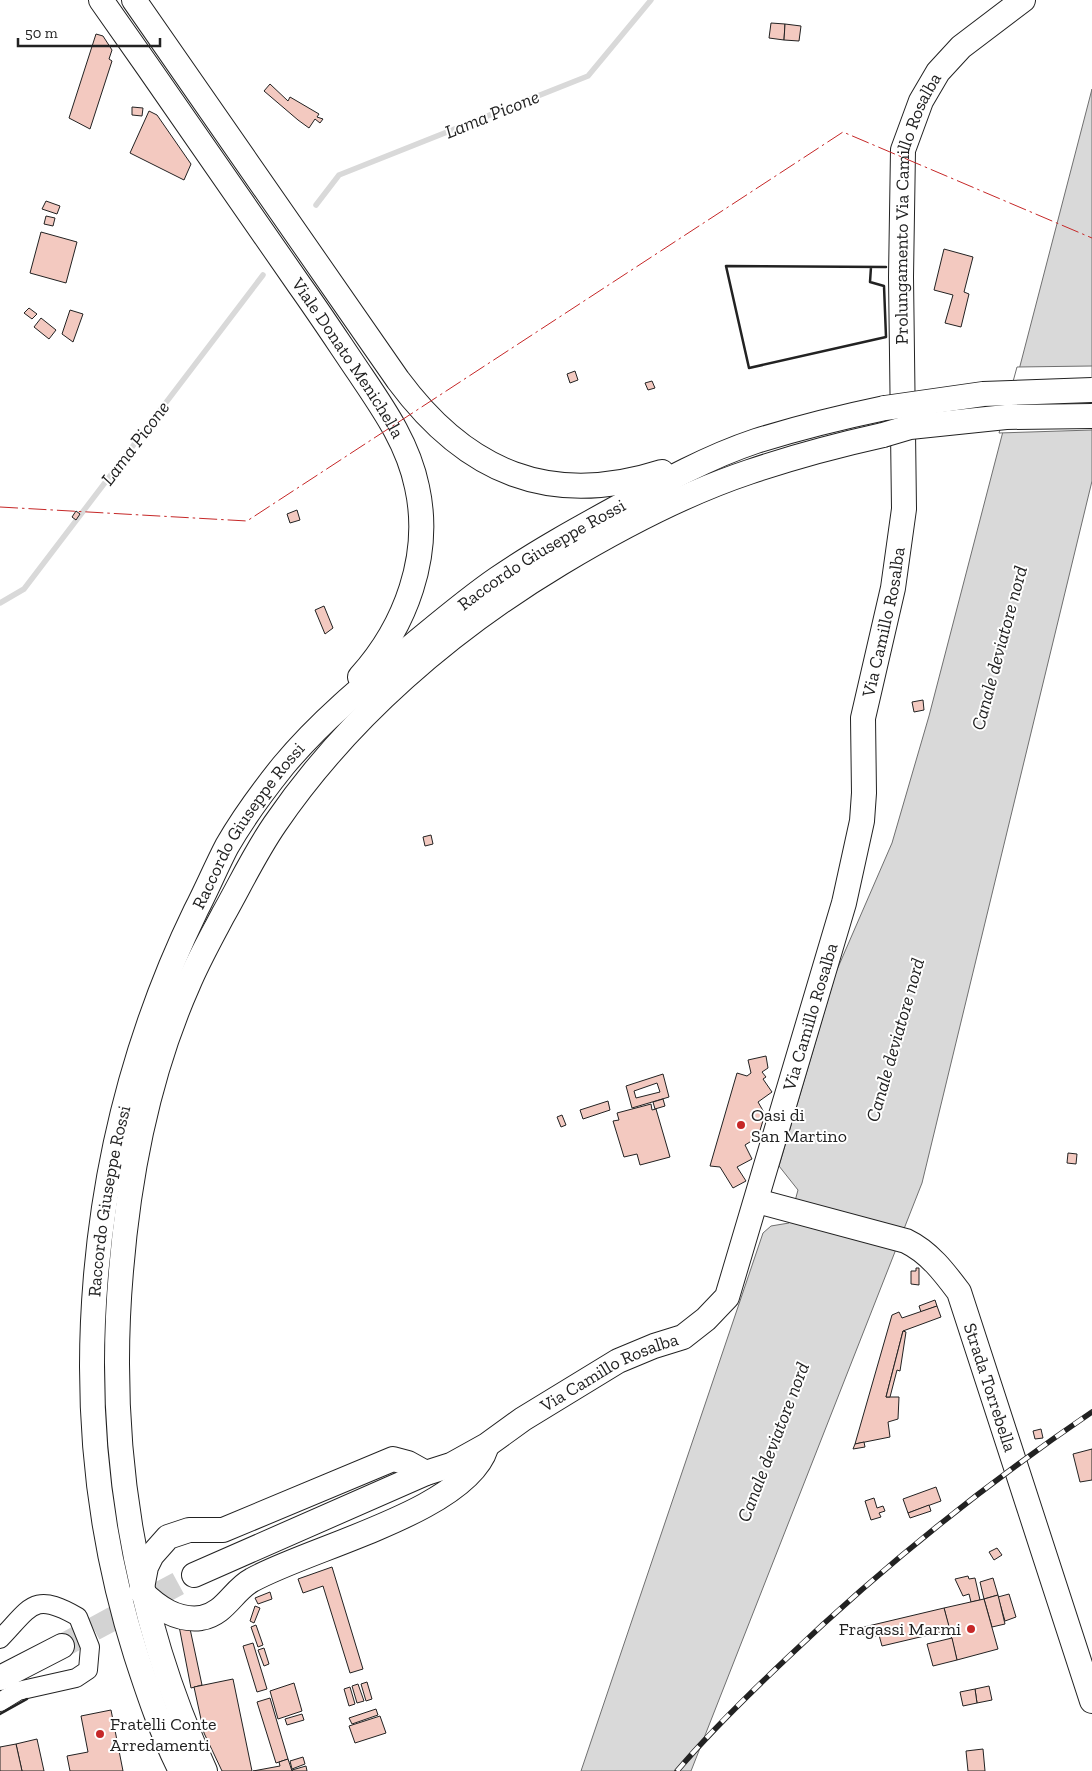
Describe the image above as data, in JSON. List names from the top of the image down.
{
  "streets": {
    "main road": [
      "Prolungamento Via Camillo Rosalba",
      "Viale Donato Menichella",
      "Raccordo Giuseppe Rossi",
      "Via Camillo Rosalba",
      "Strada Torrebella"
    ]
  },
  "crossings": [
    ["Prolungamento Via Camillo Rosalba", "Via Camillo Rosalba"],
    ["Viale Donato Menichella", "Raccordo Giuseppe Rossi"],
    ["Via Camillo Rosalba", "Strada Torrebella"]
  ],
  "water": ["Lama Picone", "Canale deviatore nord"],
  "places": ["Oasi di San Martino", "Fragassi Marmi", "Fratelli Conte Arredamenti"],
  "scale_bar": "50 m"
}
